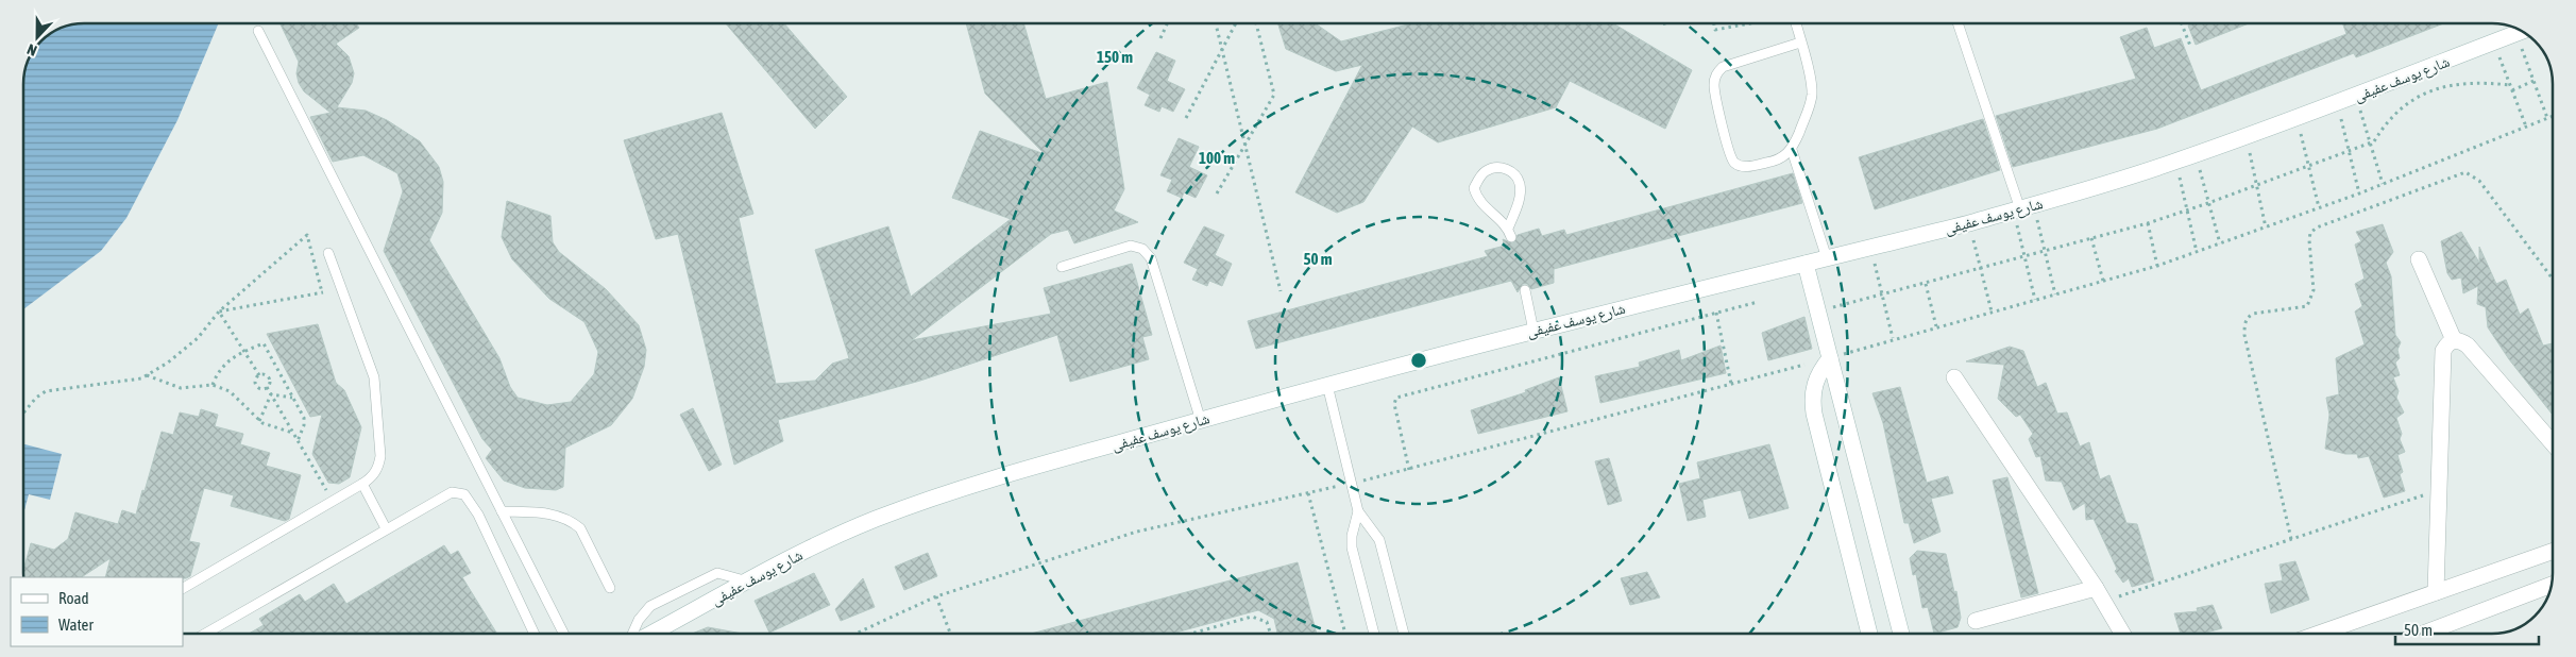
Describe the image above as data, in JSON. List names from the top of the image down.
{
  "streets": {
    "street": ["شارع يوسف عفيفى"]
  },
  "legend": ["Road", "Water"],
  "scale_bar": "50 m",
  "north": "bottom",
  "rings": ["150 m", "100 m", "50 m"]
}
